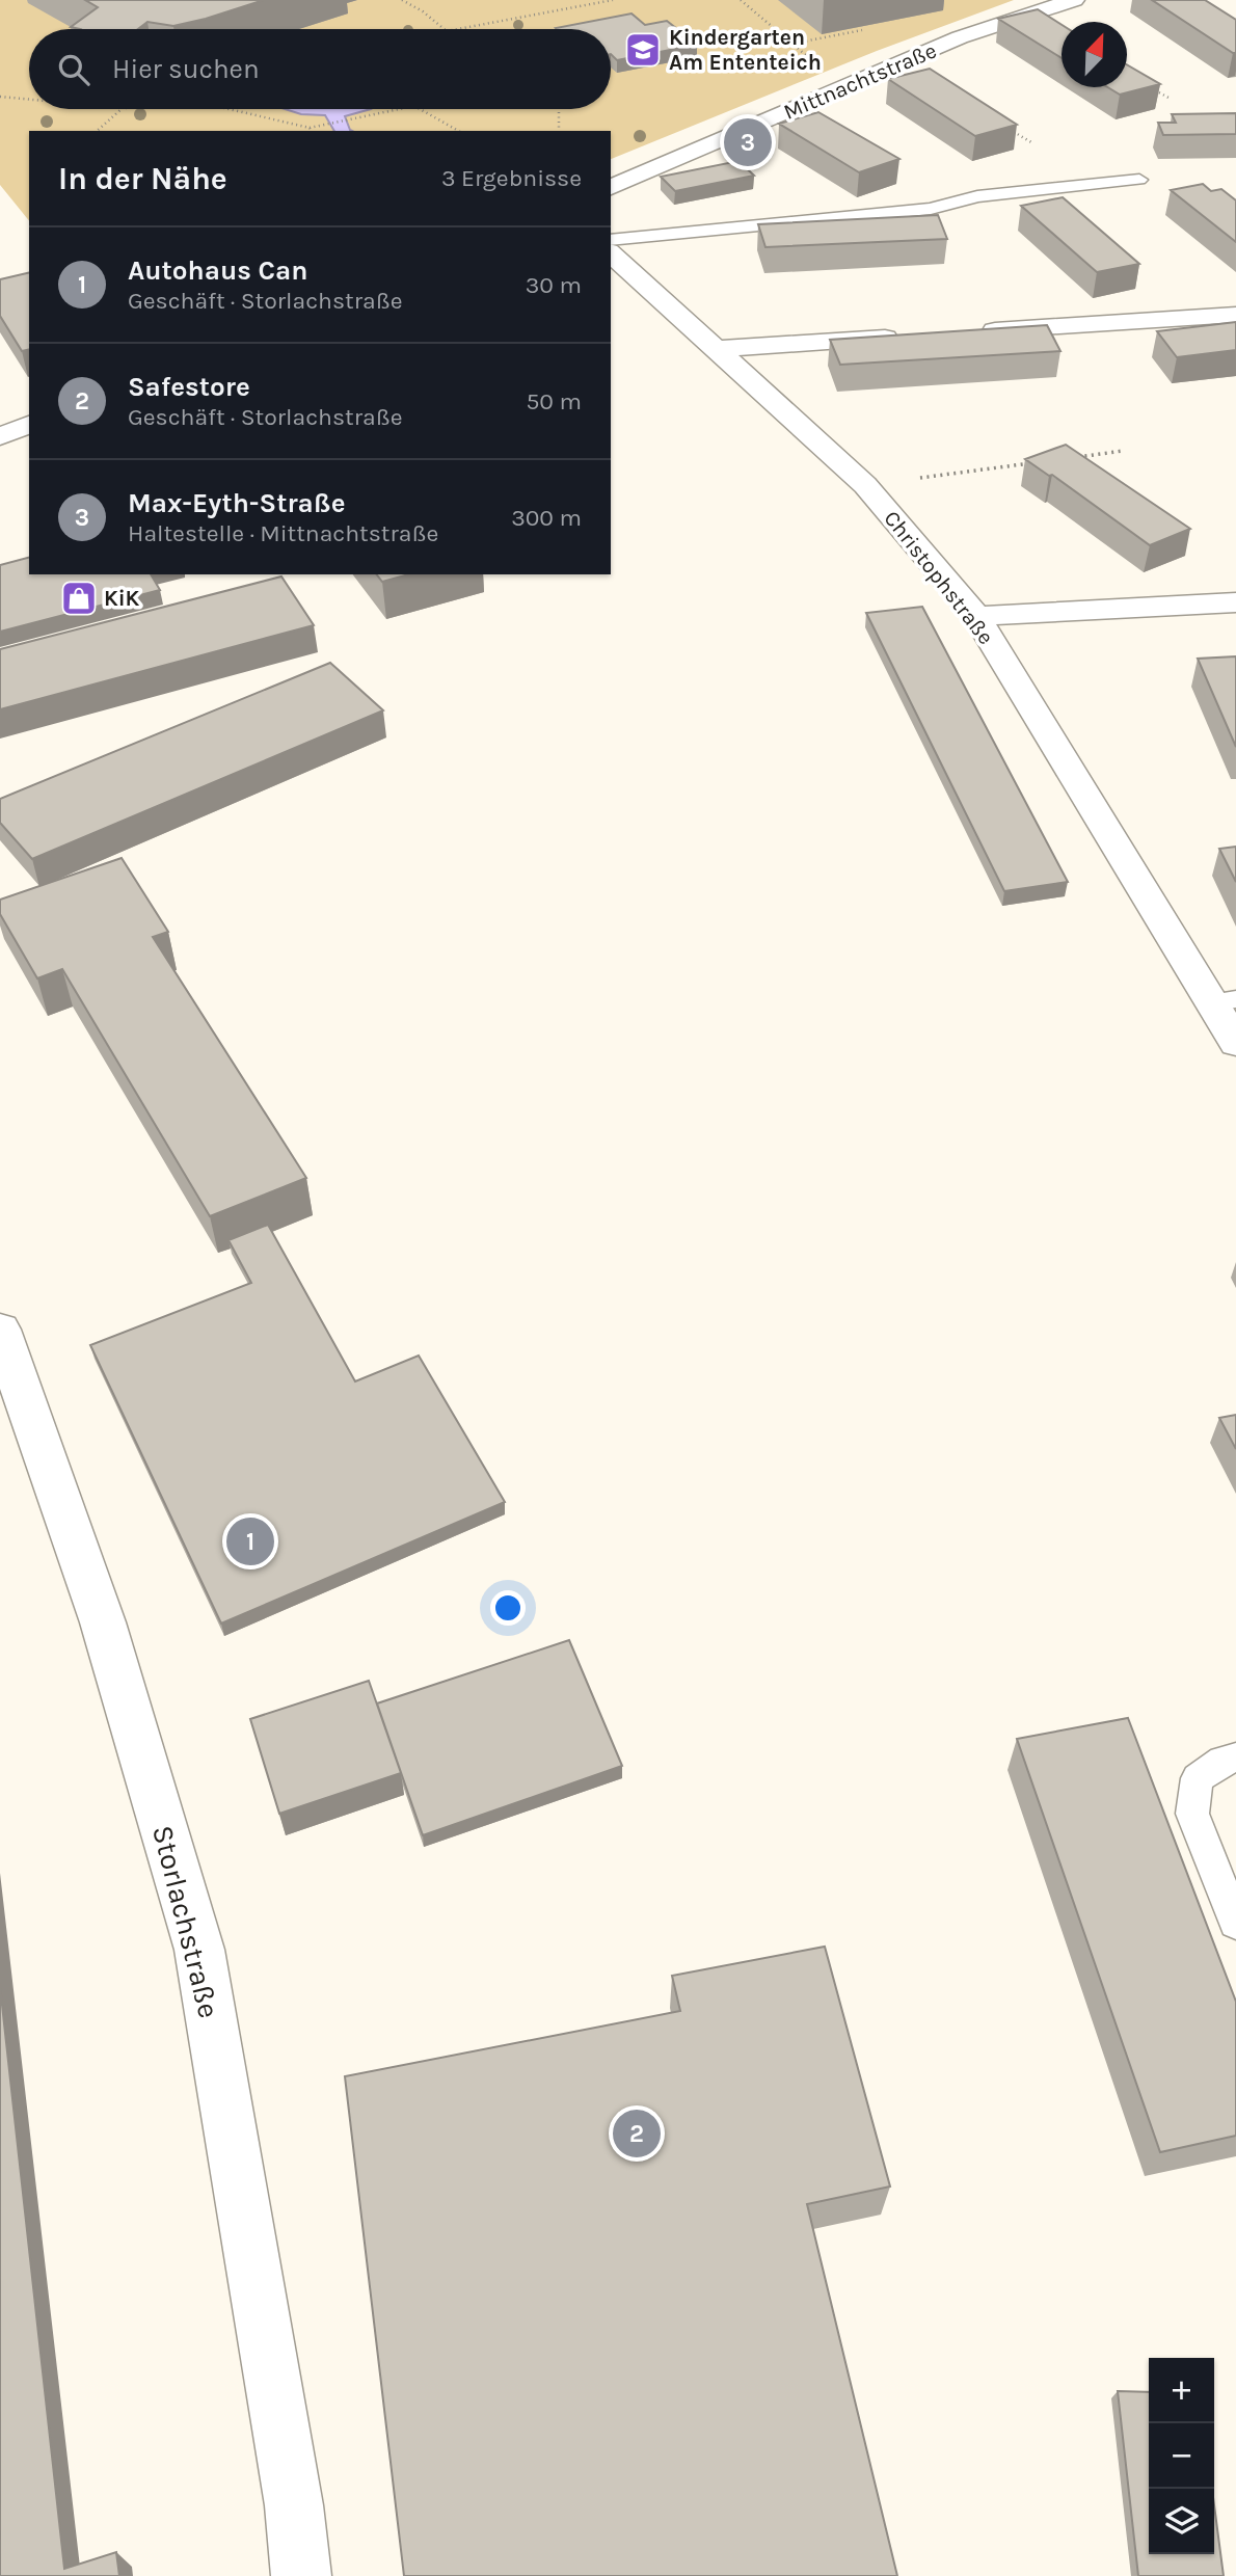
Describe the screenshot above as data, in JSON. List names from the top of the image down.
{
  "streets": {
    "street": ["Mittnachtstraße", "Christophstraße", "Storlachstraße"]
  },
  "places": {
    "school or university": ["Kindergarten Am Ententeich"],
    "shop": ["KiK"]
  },
  "north": "top right",
  "page": {
    "search": "Hier suchen",
    "pins": ["3", "1", "2"],
    "heading": ["In der Nähe", "3 Ergebnisse"],
    "list": [
      {
        "mark": "1",
        "name": "Autohaus Can",
        "note": "Geschäft · Storlachstraße",
        "value": "30 m"
      },
      {
        "mark": "2",
        "name": "Safestore",
        "note": "Geschäft · Storlachstraße",
        "value": "50 m"
      },
      {
        "mark": "3",
        "name": "Max-Eyth-Straße",
        "note": "Haltestelle · Mittnachtstraße",
        "value": "300 m"
      }
    ],
    "map_buttons": ["+", "−"]
  }
}
